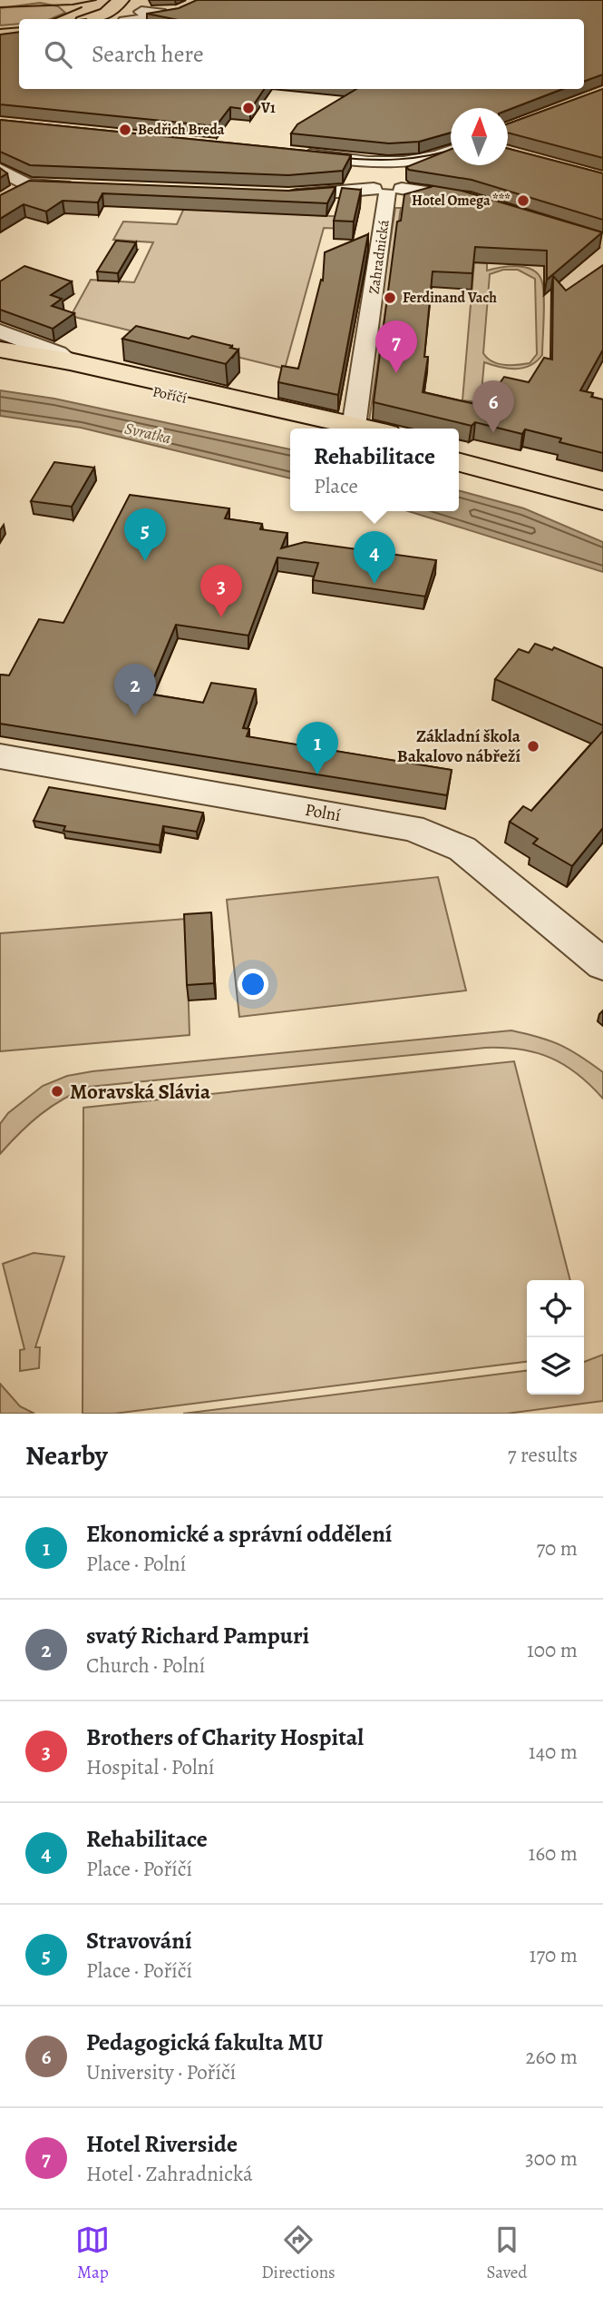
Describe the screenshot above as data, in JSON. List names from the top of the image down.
{
  "streets": {
    "main road": ["Poříčí"],
    "street": ["Zahradnická", "Polní"]
  },
  "water": ["Svratka"],
  "places": [
    "V1",
    "Bedřich Breda",
    "Hotel Omega ***",
    "Ferdinand Vach",
    "Základní škola Bakalovo nábřeží",
    "Moravská Slávia"
  ],
  "north": "top",
  "page": {
    "search": "Search here",
    "pins": [
      "7",
      "6",
      "5",
      "4",
      "3",
      "2",
      "1"
    ],
    "popup": ["Rehabilitace", "Place"],
    "heading": ["Nearby", "7 results"],
    "list": [
      {
        "mark": "1",
        "name": "Ekonomické a správní oddělení",
        "note": "Place · Polní",
        "value": "70 m"
      },
      {
        "mark": "2",
        "name": "svatý Richard Pampuri",
        "note": "Church · Polní",
        "value": "100 m"
      },
      {
        "mark": "3",
        "name": "Brothers of Charity Hospital",
        "note": "Hospital · Polní",
        "value": "140 m"
      },
      {
        "mark": "4",
        "name": "Rehabilitace",
        "note": "Place · Poříčí",
        "value": "160 m"
      },
      {
        "mark": "5",
        "name": "Stravování",
        "note": "Place · Poříčí",
        "value": "170 m"
      },
      {
        "mark": "6",
        "name": "Pedagogická fakulta MU",
        "note": "University · Poříčí",
        "value": "260 m"
      },
      {
        "mark": "7",
        "name": "Hotel Riverside",
        "note": "Hotel · Zahradnická",
        "value": "300 m"
      }
    ],
    "nav": ["Map", "Directions", "Saved"]
  }
}
